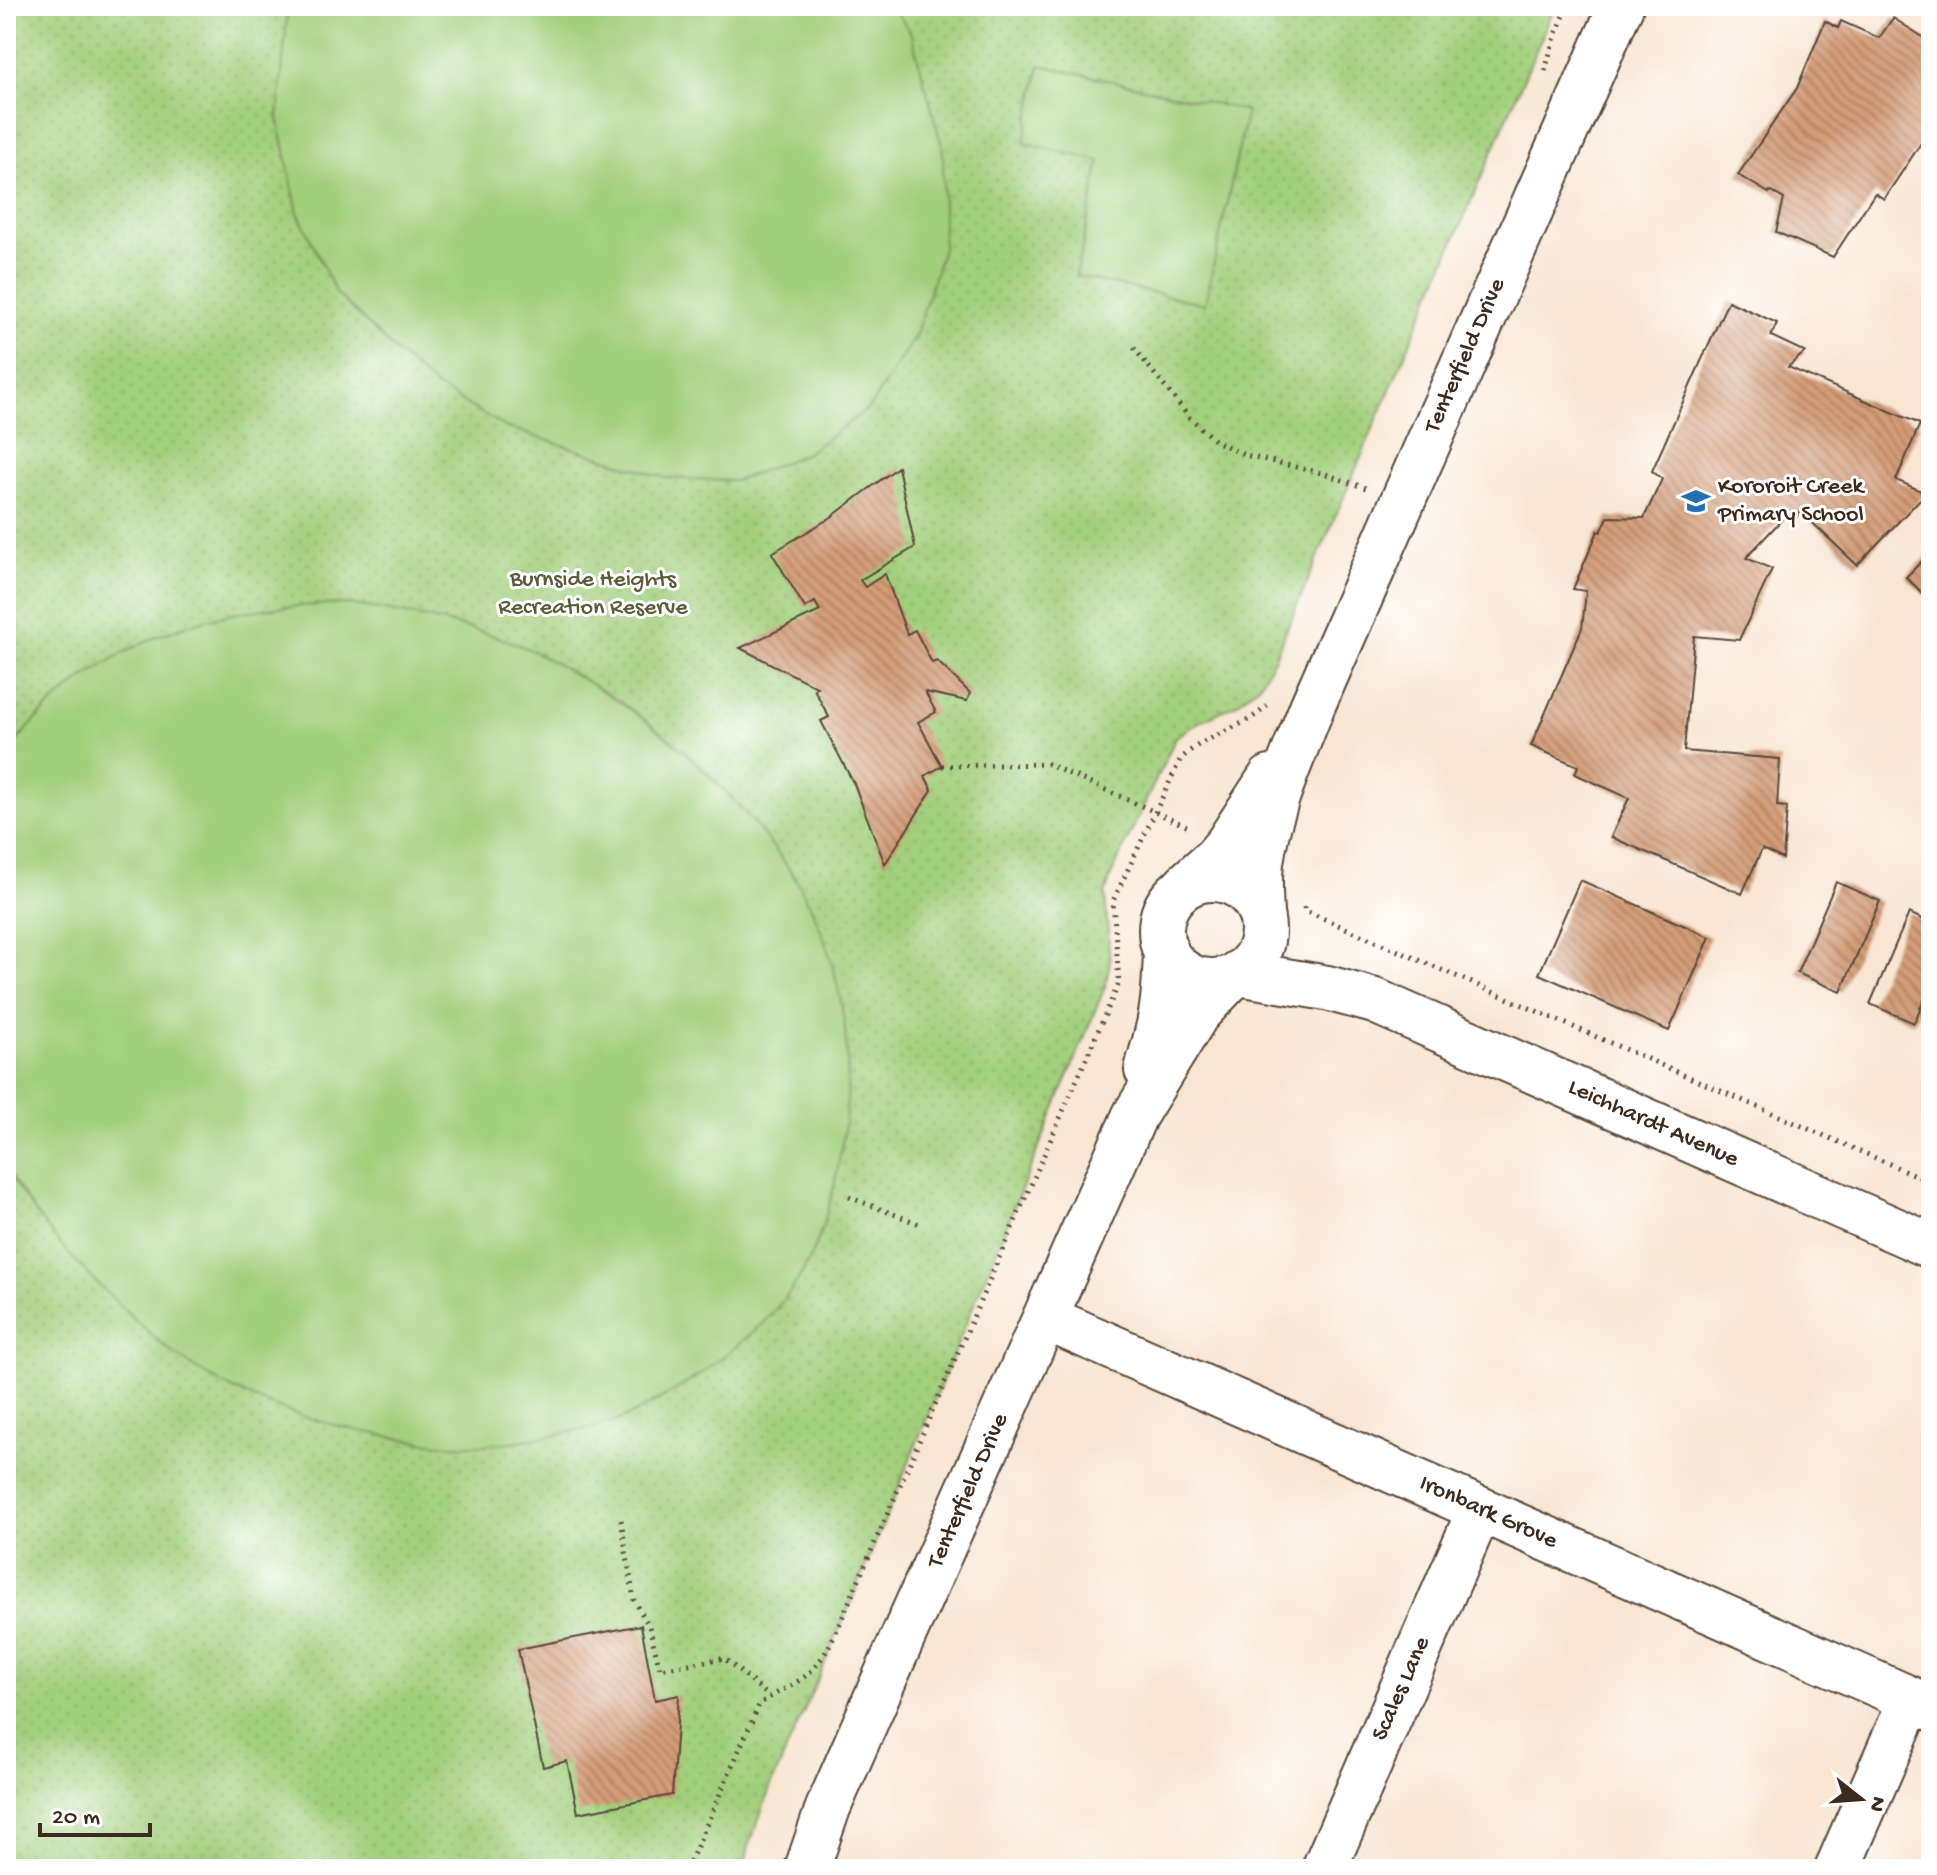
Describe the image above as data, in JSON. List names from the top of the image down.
{
  "streets": {
    "street": [
      "Tenterfield Drive",
      "Leichhardt Avenue",
      "Ironbark Grove",
      "Scales Lane"
    ]
  },
  "crossings": [
    ["Tenterfield Drive", "Leichhardt Avenue"],
    ["Tenterfield Drive", "Ironbark Grove"],
    ["Ironbark Grove", "Scales Lane"]
  ],
  "parks": ["Burnside Heights Recreation Reserve"],
  "places": {
    "school or university": ["Kororoit Creek Primary School"]
  },
  "scale_bar": "20 m",
  "north": "right"
}
